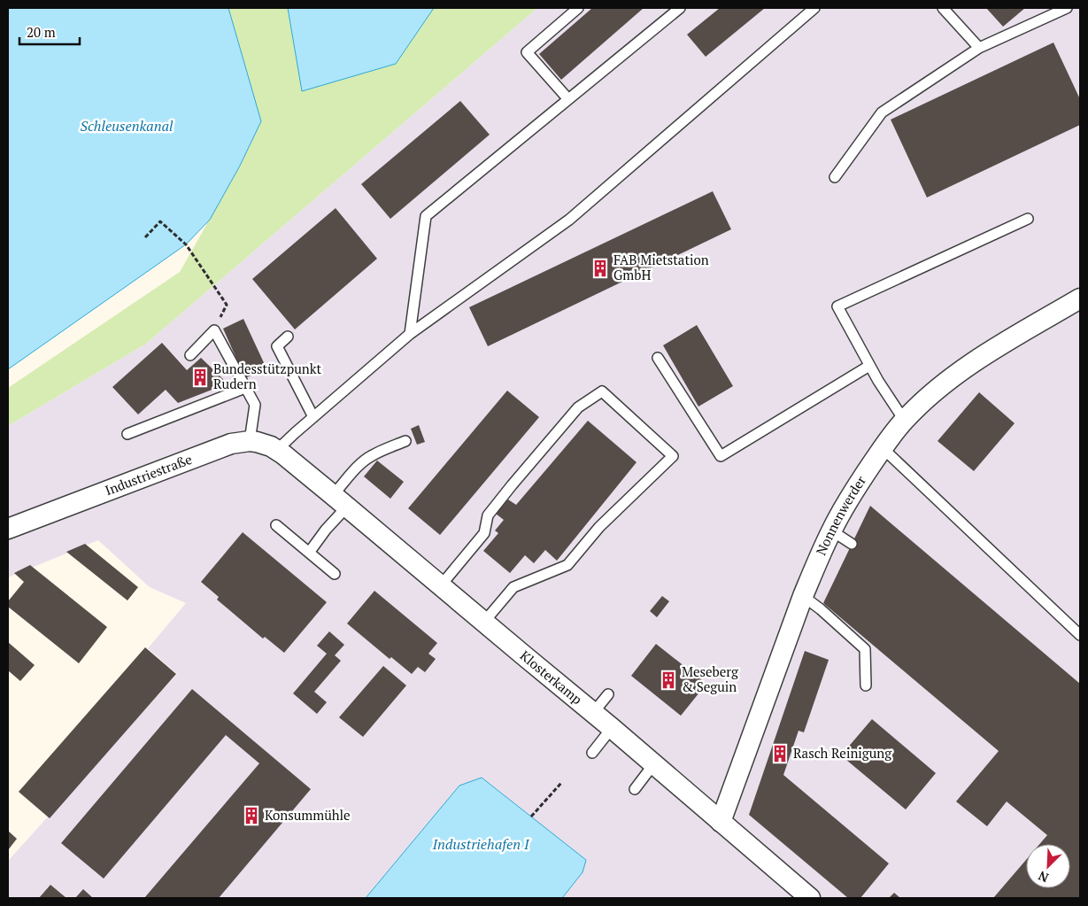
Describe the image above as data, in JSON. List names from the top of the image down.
{
  "streets": {
    "street": ["Industriestraße", "Nonnenwerder", "Klosterkamp"]
  },
  "crossings": [
    ["Industriestraße", "Klosterkamp"],
    ["Nonnenwerder", "Klosterkamp"]
  ],
  "water": ["Schleusenkanal", "Industriehafen I"],
  "places": {
    "building": [
      "FAB Mietstation GmbH",
      "Bundesstützpunkt Rudern",
      "Meseberg & Seguin",
      "Rasch Reinigung",
      "Konsummühle"
    ]
  },
  "scale_bar": "20 m",
  "north": "bottom left"
}
